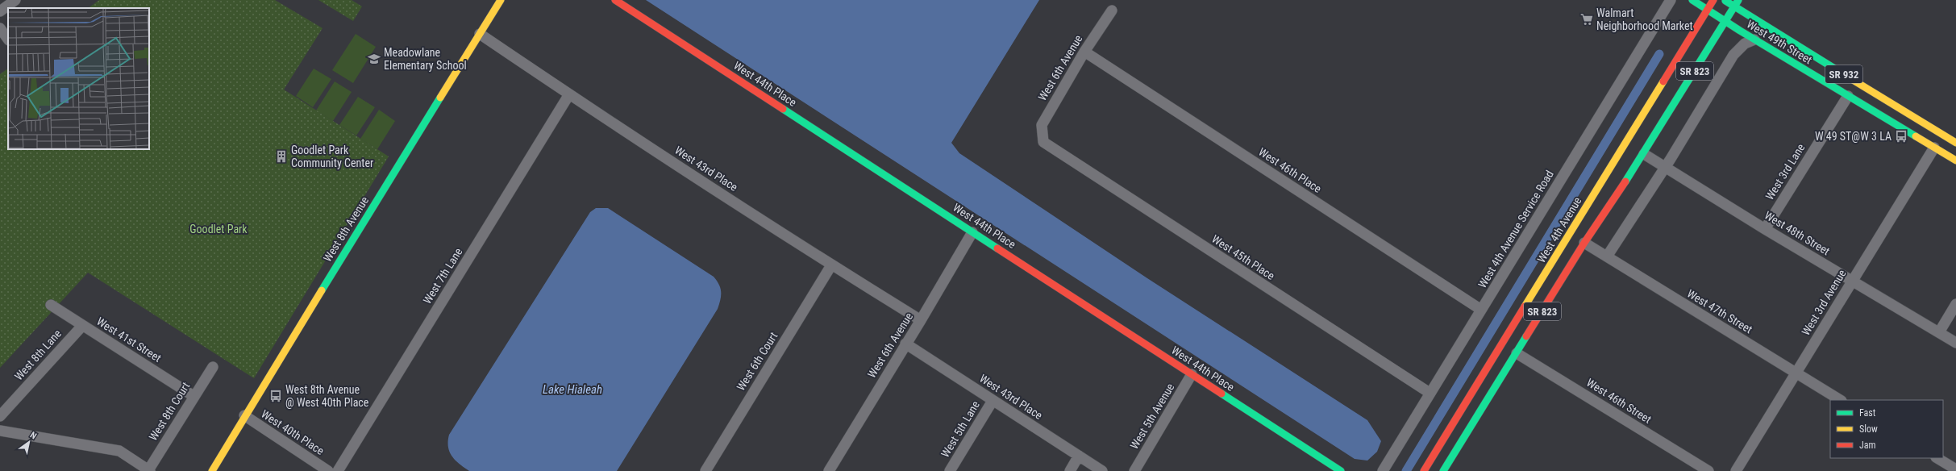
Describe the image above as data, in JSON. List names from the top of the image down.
{
  "streets": {
    "main road": [
      "West 49th Street",
      "SR 823",
      "SR 932",
      "West 44th Place",
      "West 8th Avenue",
      "West 4th Avenue"
    ],
    "street": [
      "West 6th Avenue",
      "West 43rd Place",
      "West 46th Place",
      "West 3rd Lane",
      "West 4th Avenue Service Road",
      "West 48th Street",
      "West 45th Place",
      "West 7th Lane",
      "West 3rd Avenue",
      "West 47th Street",
      "West 41st Street",
      "West 8th Lane",
      "West 6th Court",
      "West 46th Street",
      "West 8th Court",
      "West 5th Avenue",
      "West 5th Lane",
      "West 40th Place"
    ]
  },
  "crossings": [
    ["West 49th Street", "SR 823"],
    ["West 49th Street", "West 3rd Lane"],
    ["West 49th Street", "West 4th Avenue"],
    ["West 49th Street", "West 3rd Avenue"],
    ["West 6th Avenue", "West 44th Place"],
    ["West 6th Avenue", "West 43rd Place"],
    ["West 6th Avenue", "West 46th Place"],
    ["West 6th Avenue", "West 45th Place"],
    ["SR 823", "West 48th Street"],
    ["SR 823", "West 47th Street"],
    ["SR 823", "West 46th Street"],
    ["West 44th Place", "West 5th Avenue"],
    ["West 43rd Place", "West 8th Avenue"],
    ["West 43rd Place", "West 7th Lane"],
    ["West 43rd Place", "West 6th Court"],
    ["West 43rd Place", "West 5th Lane"],
    ["West 46th Place", "West 4th Avenue Service Road"],
    ["West 3rd Lane", "West 48th Street"],
    ["West 8th Avenue", "West 40th Place"],
    ["West 4th Avenue Service Road", "West 45th Place"],
    ["West 48th Street", "West 3rd Avenue"],
    ["West 3rd Avenue", "West 47th Street"],
    ["West 41st Street", "West 8th Lane"],
    ["West 41st Street", "West 8th Court"]
  ],
  "water": ["Lake Hialeah"],
  "parks": ["Goodlet Park"],
  "places": {
    "supermarket": ["Walmart Neighborhood Market"],
    "school or university": ["Meadowlane Elementary School"],
    "bus stop": ["W 49 ST@W 3 LA", "West 8th Avenue @ West 40th Place"],
    "building": ["Goodlet Park Community Center"]
  },
  "legend": ["Fast", "Slow", "Jam"],
  "north": "top right"
}
